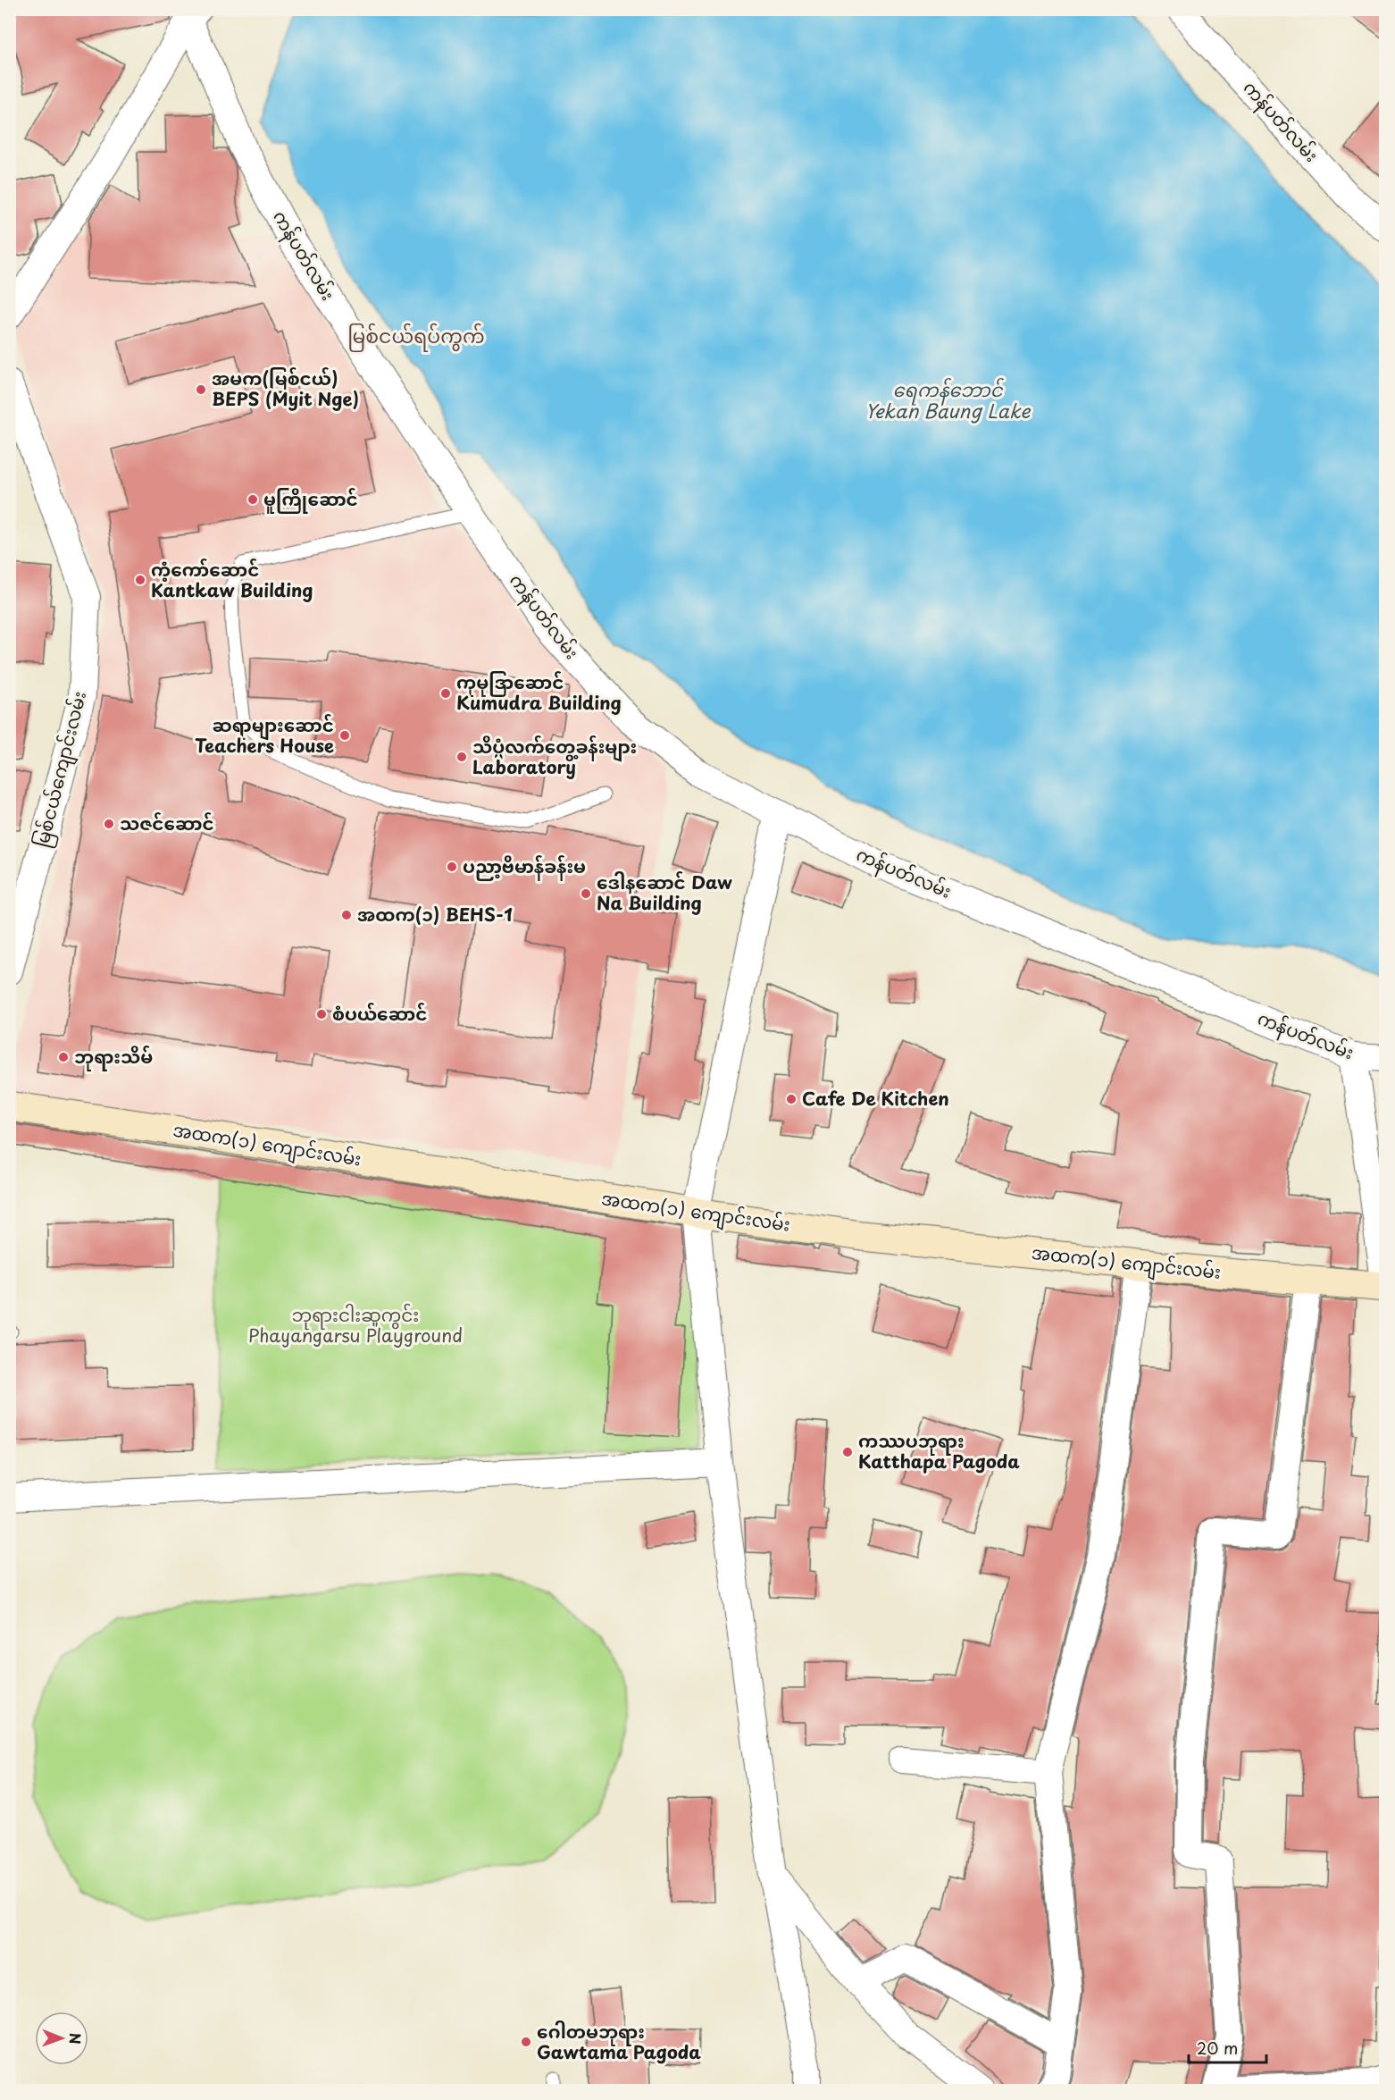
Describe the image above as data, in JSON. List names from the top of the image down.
{
  "streets": {
    "main road": ["အထက(၁) ကျောင်းလမ်း"],
    "street": ["ကန်ပတ်လမ်း", "မြစ်ငယ်ကျောင်းလမ်း"]
  },
  "districts": ["မြစ်ငယ်ရပ်ကွက်"],
  "water": ["ရေကန်ဘောင် Yekan Baung Lake"],
  "parks": ["ဘုရားငါးဆူကွင်း Phayangarsu Playground"],
  "places": [
    "အမက(မြစ်ငယ်) BEPS (Myit Nge)",
    "မူကြိုဆောင်",
    "ကံ့ကော်ဆောင် Kantkaw Building",
    "ကုမုဒြာဆောင် Kumudra Building",
    "ဆရာများဆောင် Teachers House",
    "သိပ္ပံလက်တွေ့ခန်းများ Laboratory",
    "သဇင်ဆောင်",
    "ပညာ့ဗိမာန်ခန်းမ",
    "ဒေါနဆောင် Daw Na Building",
    "အထက(၁) BEHS-1",
    "စံပယ်ဆောင်",
    "ဘုရားသိမ်",
    "Cafe De Kitchen",
    "ကဿပဘုရား Katthapa Pagoda",
    "ဂေါတမဘုရား Gawtama Pagoda"
  ],
  "scale_bar": "20 m",
  "north": "right"
}
